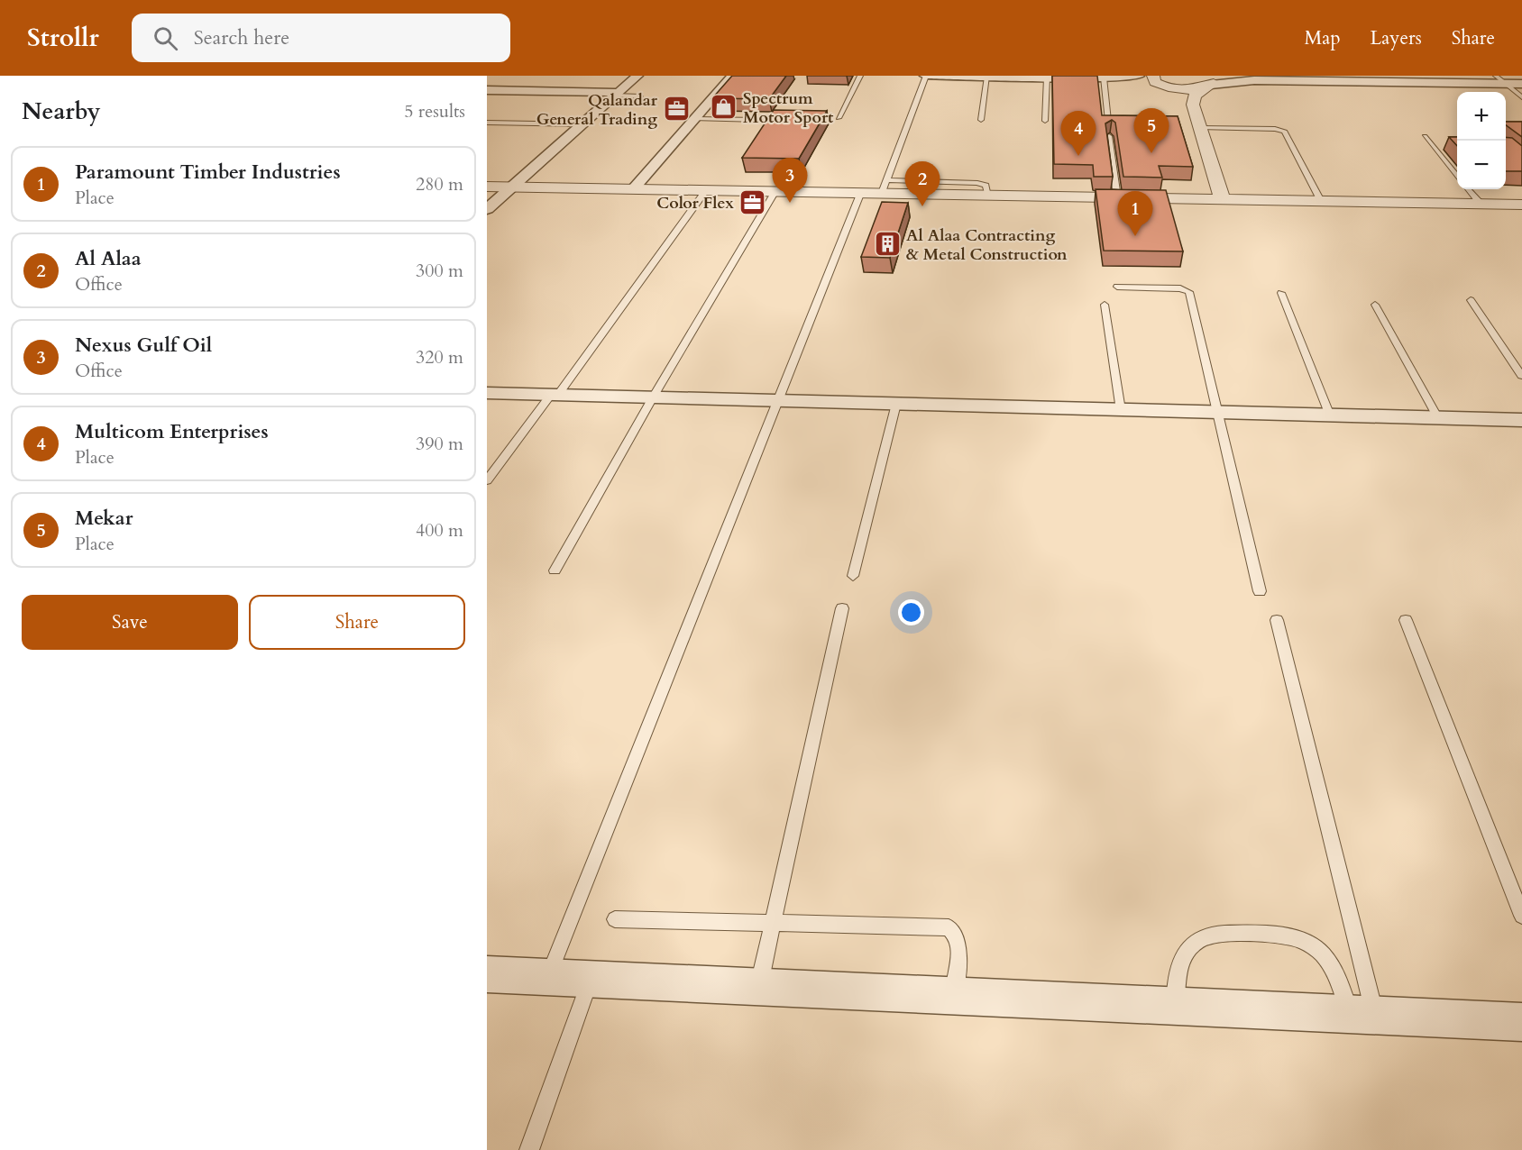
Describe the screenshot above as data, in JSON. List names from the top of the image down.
{
  "places": {
    "shop": ["Spectrum Motor Sport"],
    "office": ["Qalandar General Trading", "Color Flex"],
    "building": ["Al Alaa Contracting & Metal Construction"]
  },
  "page": {
    "header": "Strollr",
    "search": "Search here",
    "nav": ["Map", "Layers", "Share"],
    "heading": ["Nearby", "5 results"],
    "map_buttons": ["+", "−"],
    "pins": [
      "5",
      "4",
      "3",
      "2",
      "1"
    ],
    "list": [
      {
        "mark": "1",
        "name": "Paramount Timber Industries",
        "note": "Place",
        "value": "280 m"
      },
      {
        "mark": "2",
        "name": "Al Alaa",
        "note": "Office",
        "value": "300 m"
      },
      {
        "mark": "3",
        "name": "Nexus Gulf Oil",
        "note": "Office",
        "value": "320 m"
      },
      {
        "mark": "4",
        "name": "Multicom Enterprises",
        "note": "Place",
        "value": "390 m"
      },
      {
        "mark": "5",
        "name": "Mekar",
        "note": "Place",
        "value": "400 m"
      }
    ],
    "buttons": ["Save", "Share"]
  }
}
